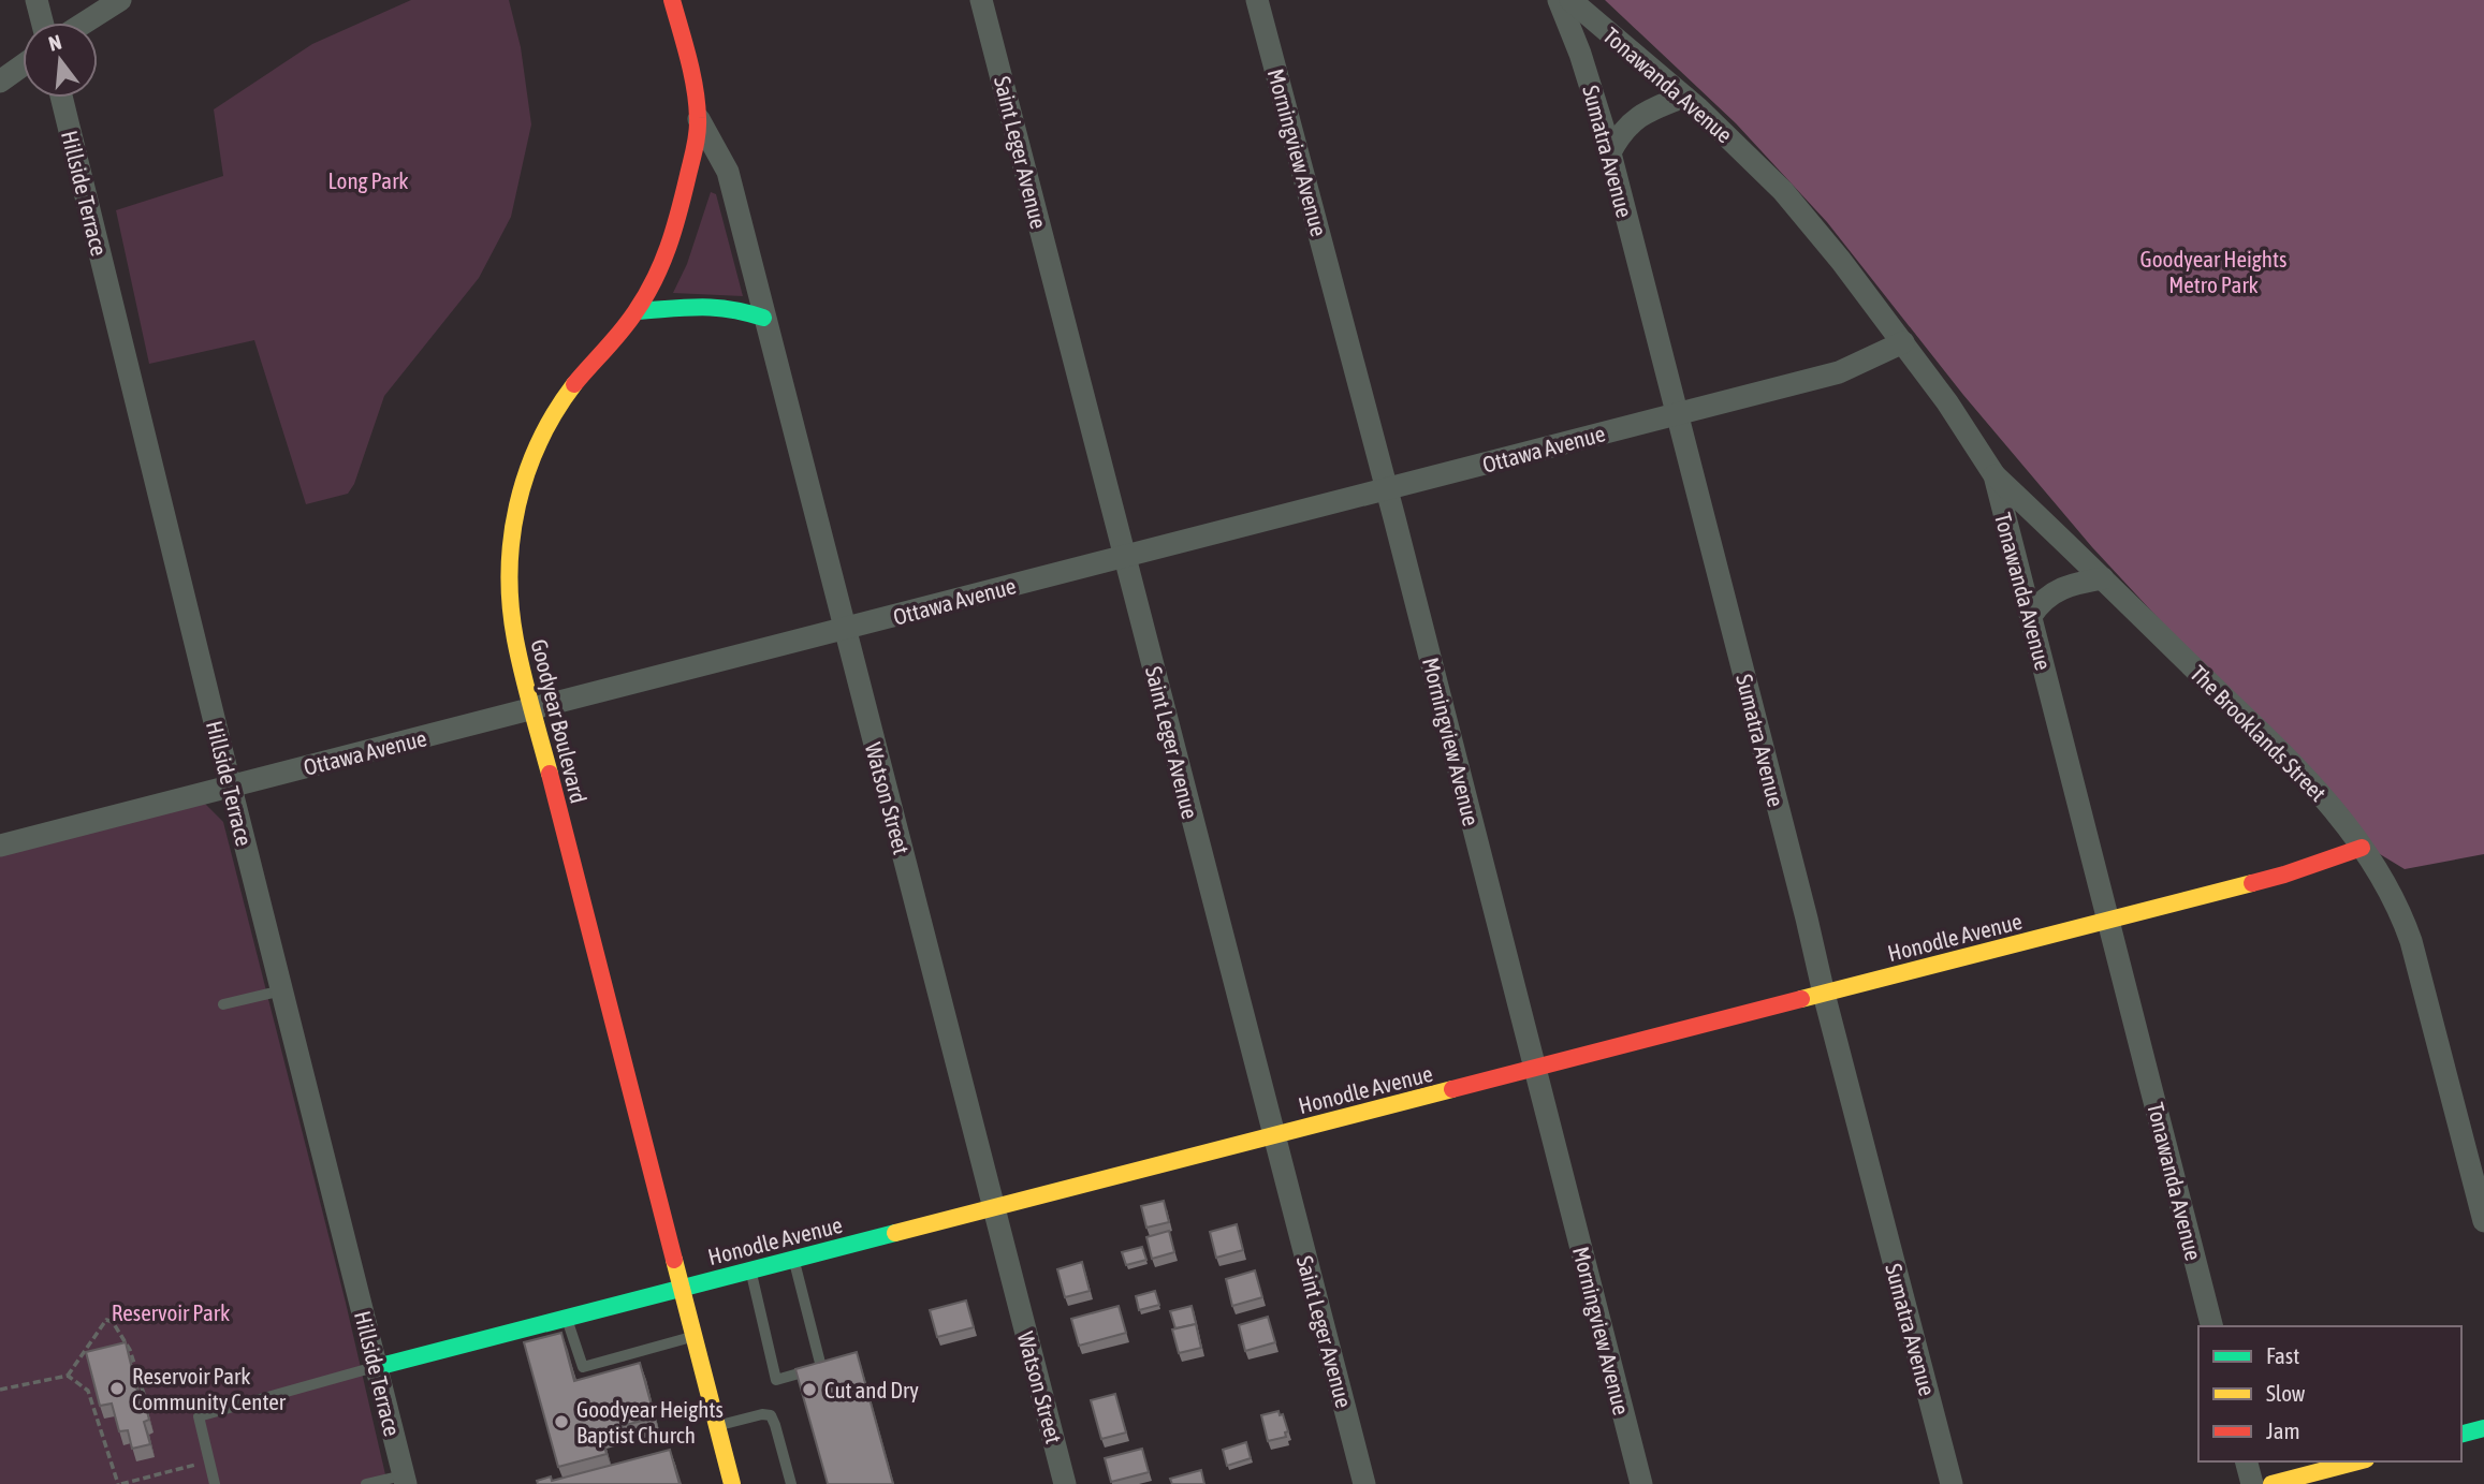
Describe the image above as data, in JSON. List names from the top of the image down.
{
  "streets": {
    "street": [
      "Tonawanda Avenue",
      "Sumatra Avenue",
      "Saint Leger Avenue",
      "Morningview Avenue",
      "Hillside Terrace",
      "Ottawa Avenue",
      "Goodyear Boulevard",
      "The Brooklands Street",
      "Watson Street",
      "Honodle Avenue"
    ]
  },
  "crossings": [
    ["Tonawanda Avenue", "Ottawa Avenue"],
    ["Tonawanda Avenue", "The Brooklands Street"],
    ["Tonawanda Avenue", "Honodle Avenue"],
    ["Sumatra Avenue", "Ottawa Avenue"],
    ["Sumatra Avenue", "Honodle Avenue"],
    ["Saint Leger Avenue", "Ottawa Avenue"],
    ["Saint Leger Avenue", "Honodle Avenue"],
    ["Morningview Avenue", "Ottawa Avenue"],
    ["Morningview Avenue", "Honodle Avenue"],
    ["Hillside Terrace", "Ottawa Avenue"],
    ["Hillside Terrace", "Honodle Avenue"],
    ["Ottawa Avenue", "Goodyear Boulevard"],
    ["Ottawa Avenue", "Watson Street"],
    ["Goodyear Boulevard", "Watson Street"],
    ["Goodyear Boulevard", "Honodle Avenue"],
    ["The Brooklands Street", "Honodle Avenue"],
    ["Watson Street", "Honodle Avenue"]
  ],
  "parks": ["Long Park", "Goodyear Heights Metro Park", "Reservoir Park"],
  "places": ["Reservoir Park Community Center", "Cut and Dry", "Goodyear Heights Baptist Church"],
  "legend": ["Fast", "Slow", "Jam"],
  "north": "top"
}
